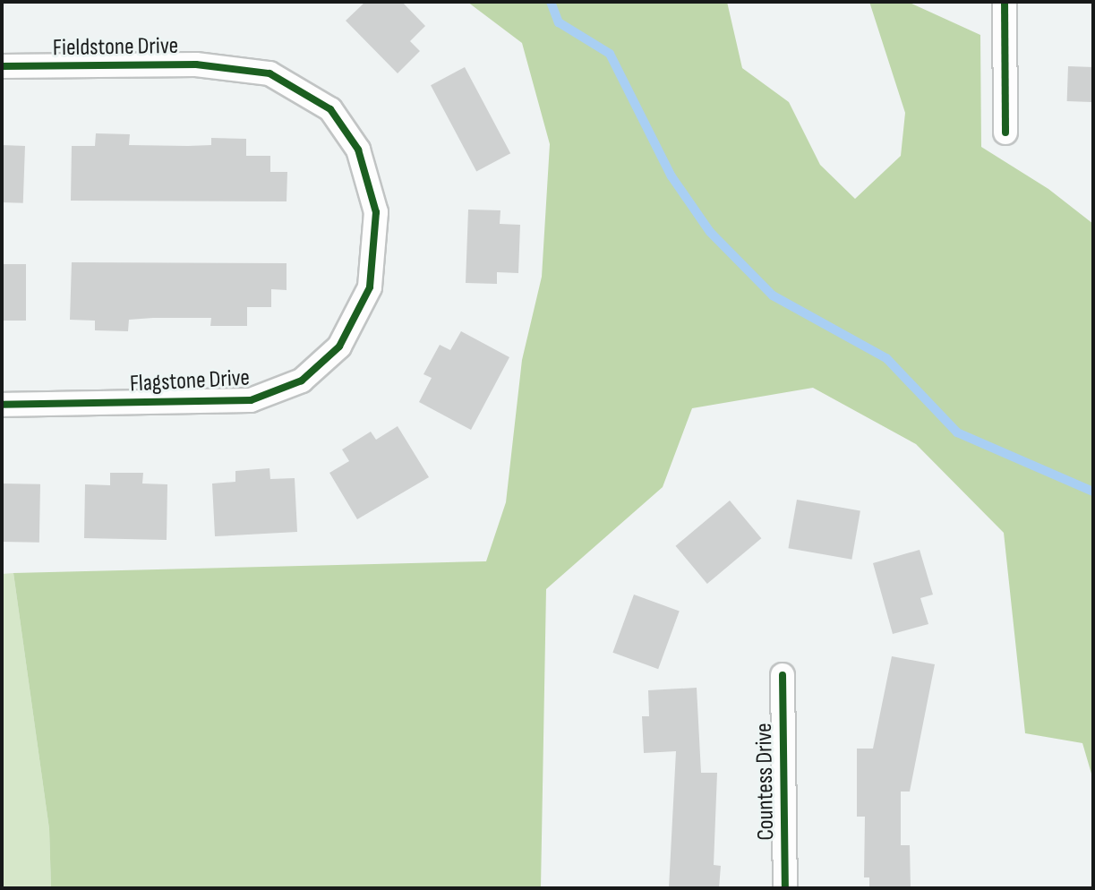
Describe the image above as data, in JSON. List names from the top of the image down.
{
  "streets": {
    "street": ["Fieldstone Drive", "Flagstone Drive", "Countess Drive"]
  },
  "crossings": [
    ["Fieldstone Drive", "Flagstone Drive"]
  ]
}
